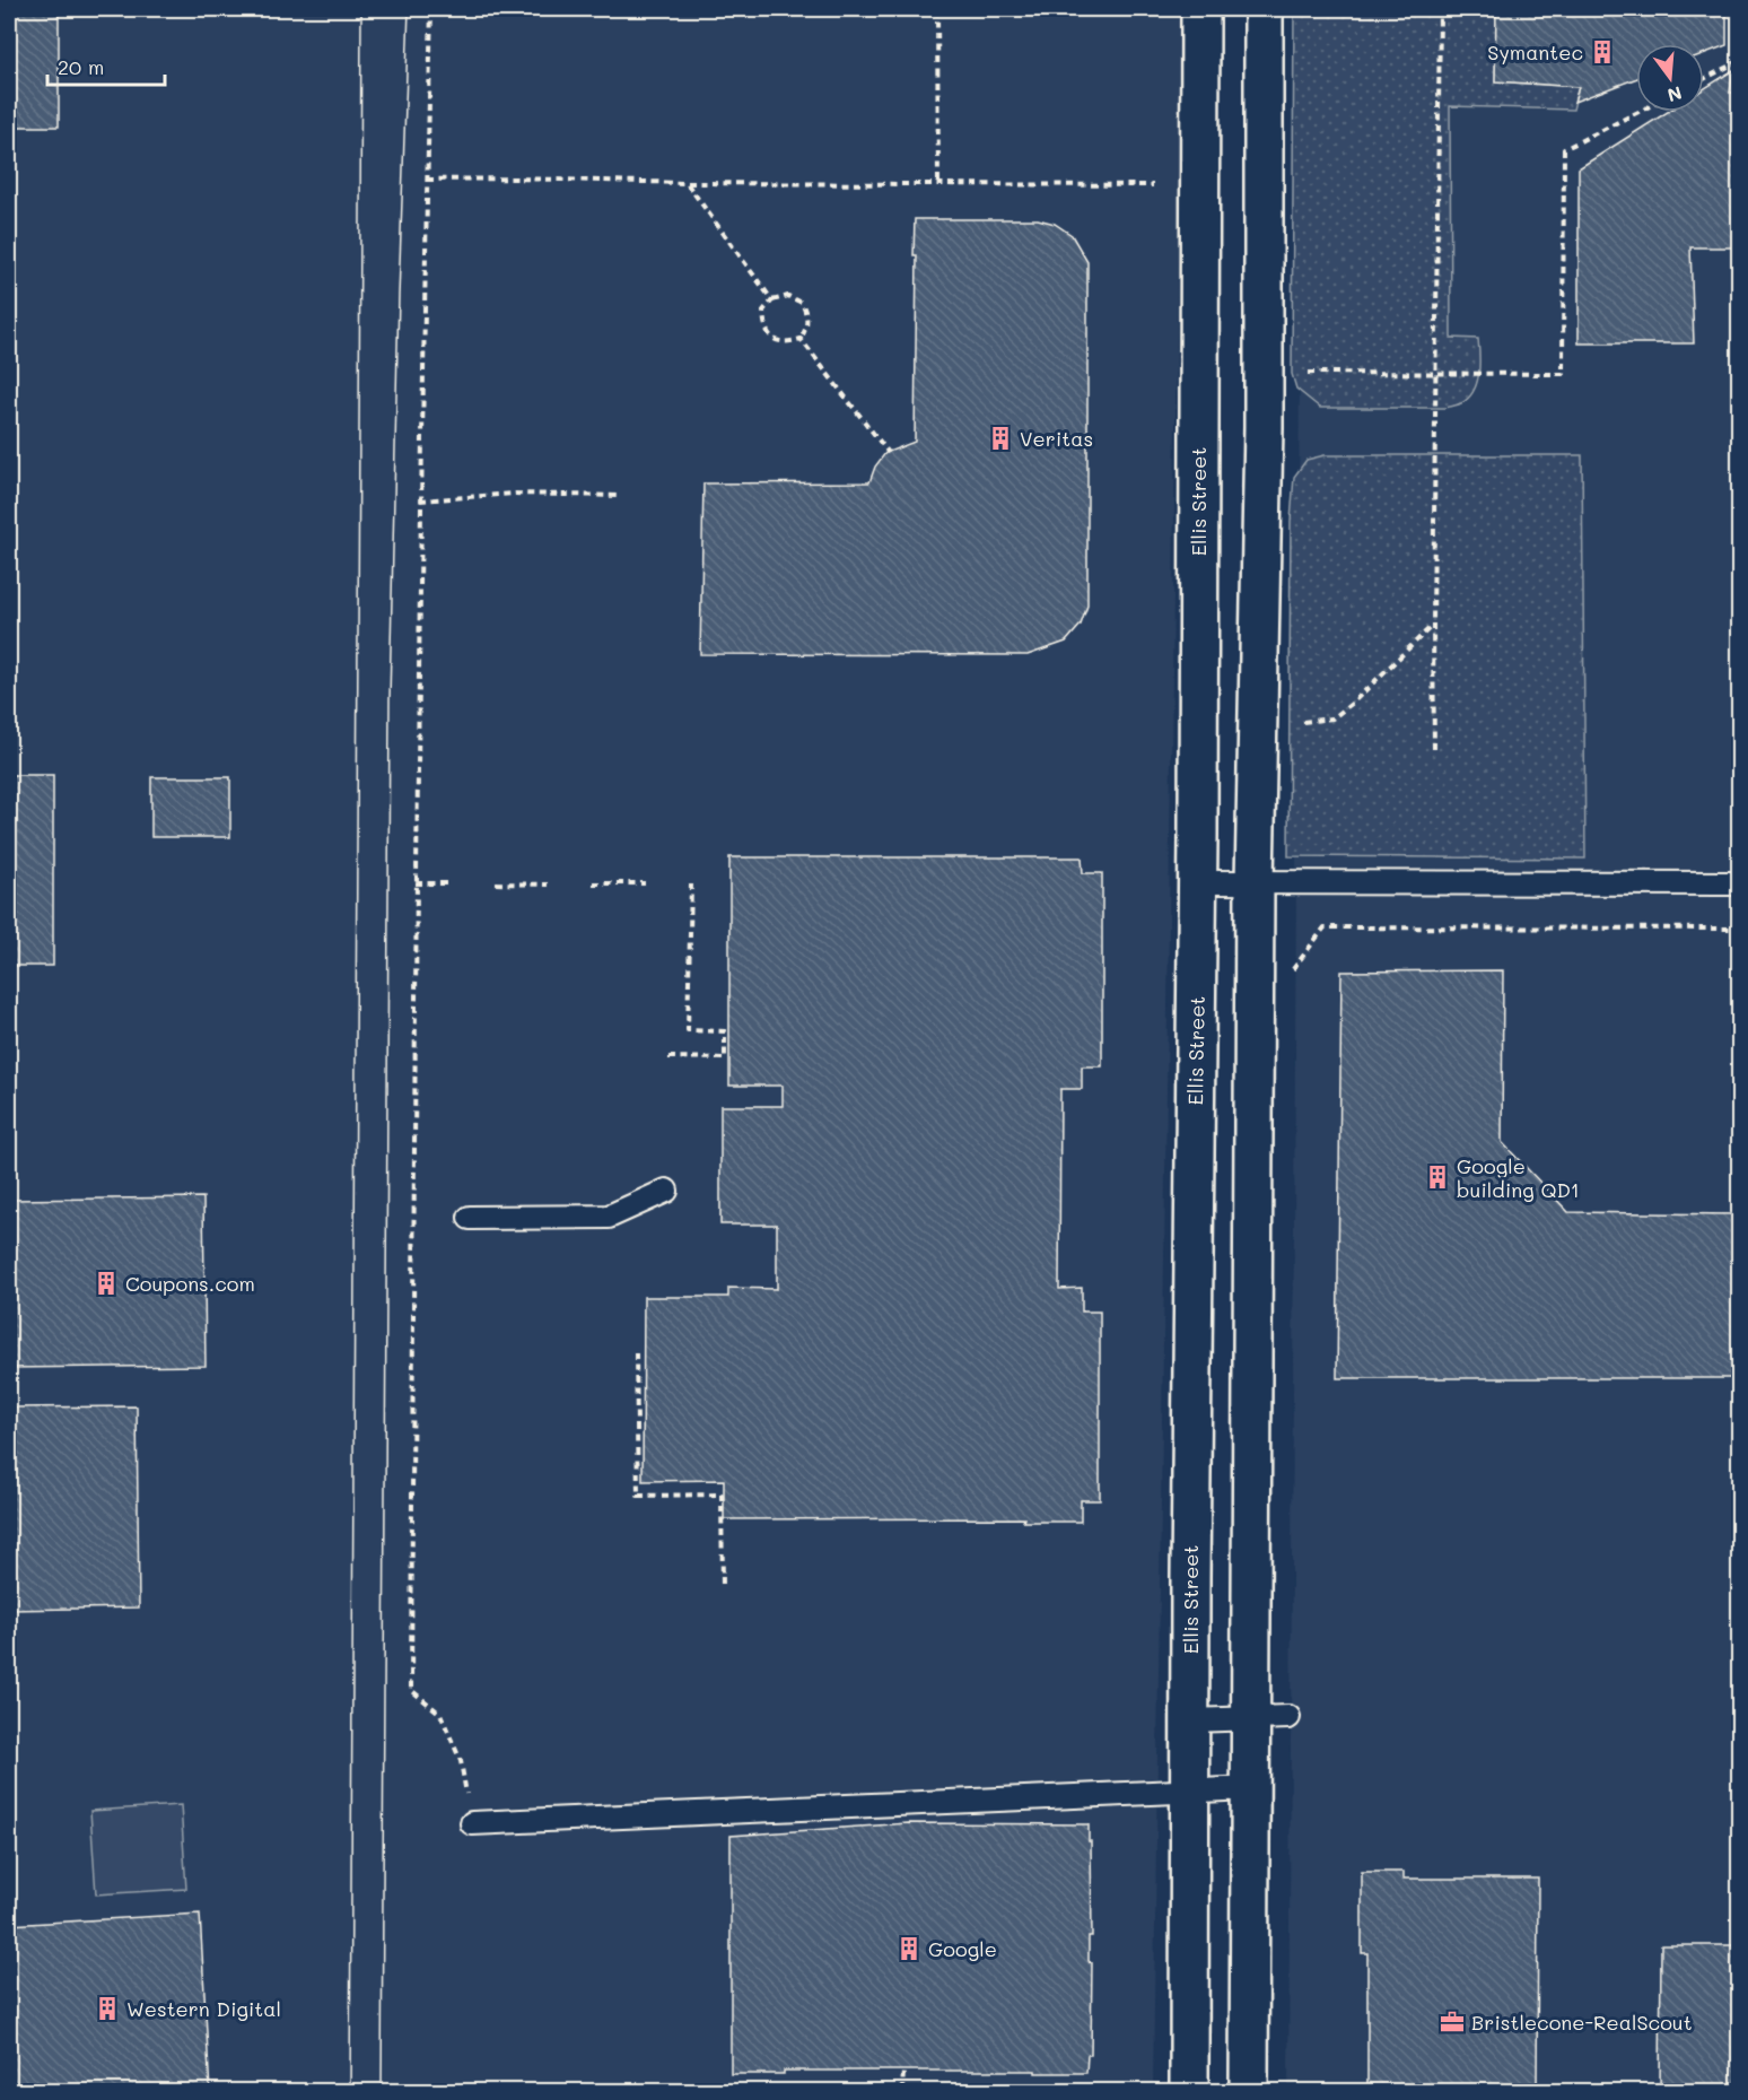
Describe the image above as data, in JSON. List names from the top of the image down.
{
  "streets": {
    "main road": ["Ellis Street"]
  },
  "places": {
    "building": [
      "Symantec",
      "Veritas",
      "Google building QD1",
      "Coupons.com",
      "Google",
      "Western Digital"
    ],
    "office": ["Bristlecone-RealScout"]
  },
  "scale_bar": "20 m",
  "north": "bottom"
}
